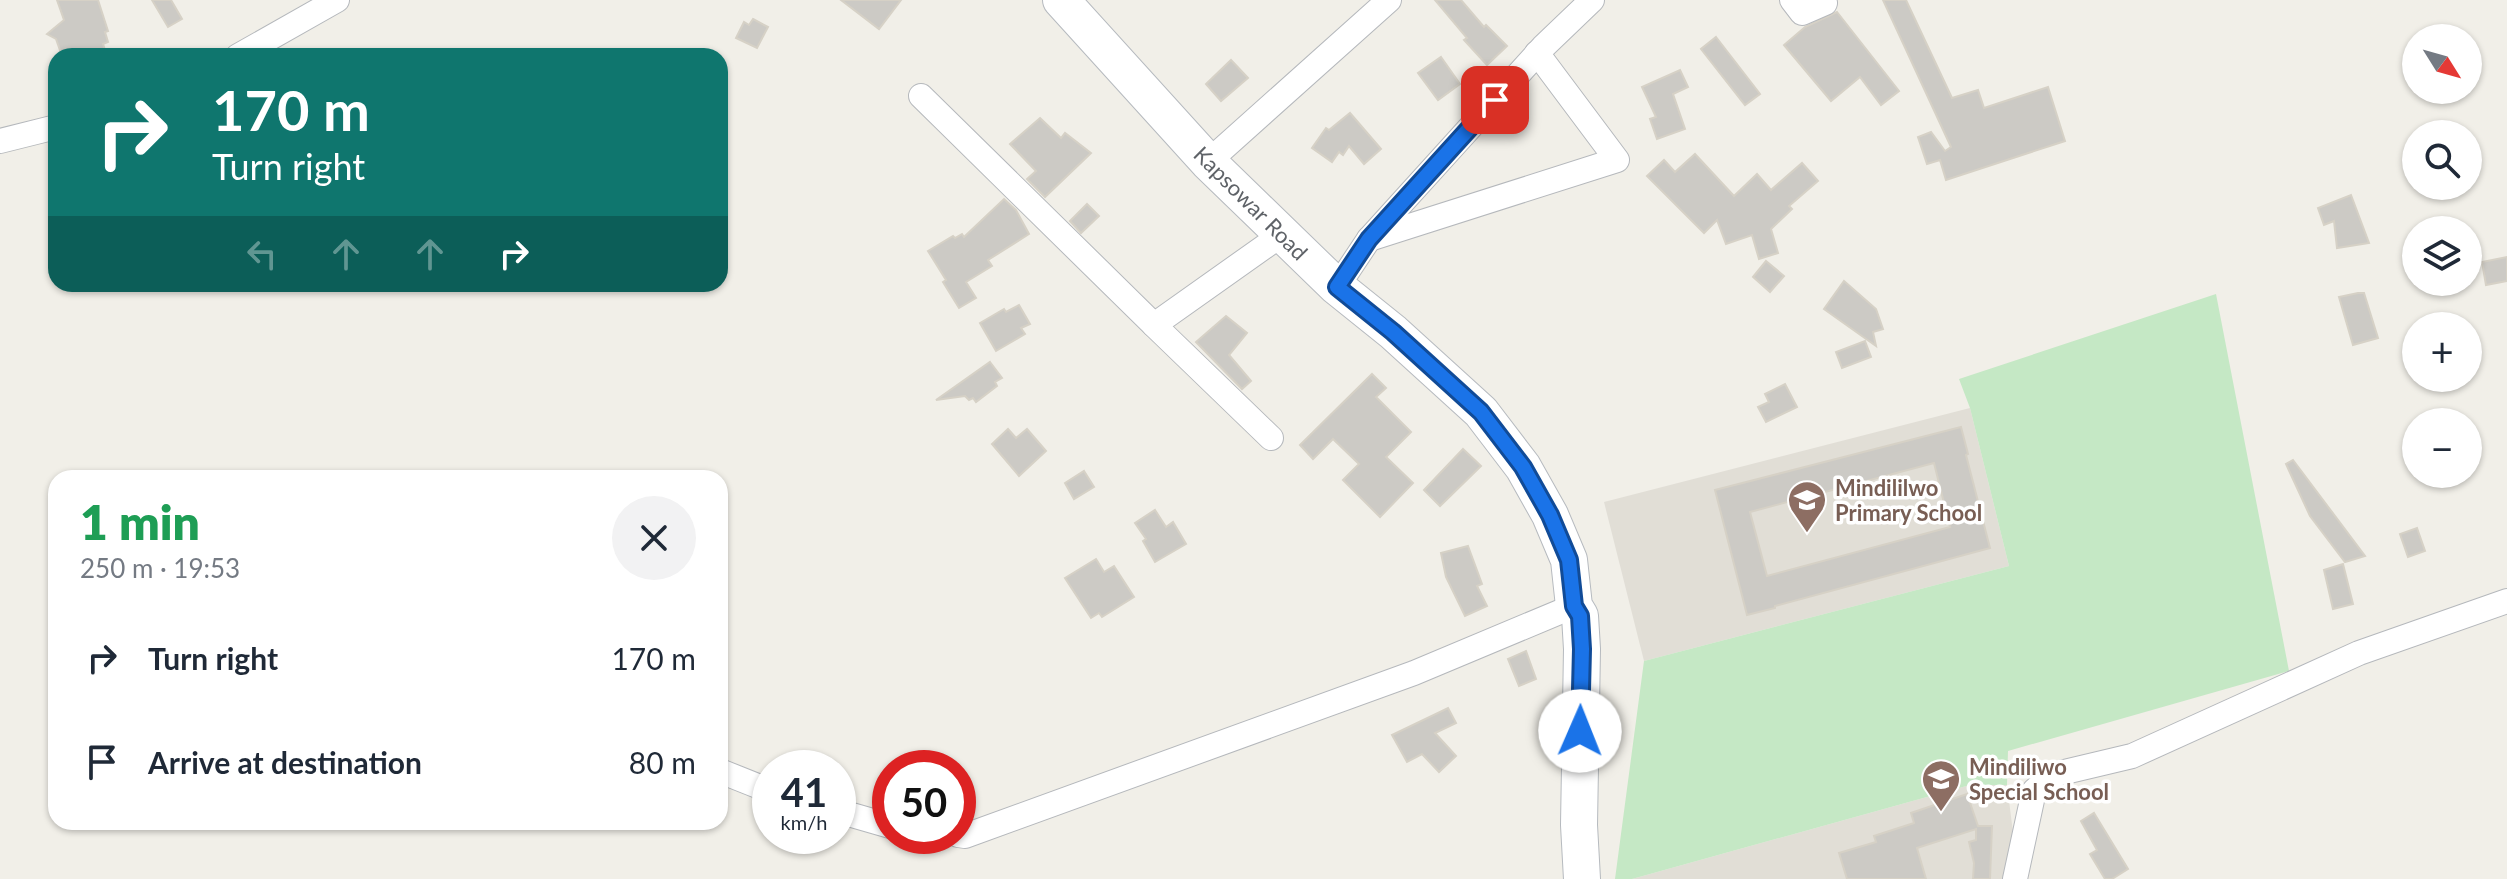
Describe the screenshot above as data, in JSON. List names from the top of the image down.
{
  "streets": {
    "main road": ["Kapsowar Road"]
  },
  "places": {
    "school or university": ["Mindililwo Primary School", "Mindiliwo Special School"]
  },
  "north": "bottom right",
  "page": {
    "map_buttons": ["+", "−"],
    "turn": ["170 m", "Turn right"],
    "heading": ["1 min", "250 m · 19:53"],
    "list": [
      {
        "name": "Turn right",
        "value": "170 m"
      },
      {
        "name": "Arrive at destination",
        "value": "80 m"
      }
    ],
    "speed": "41 km/h",
    "limit": "50"
  }
}
